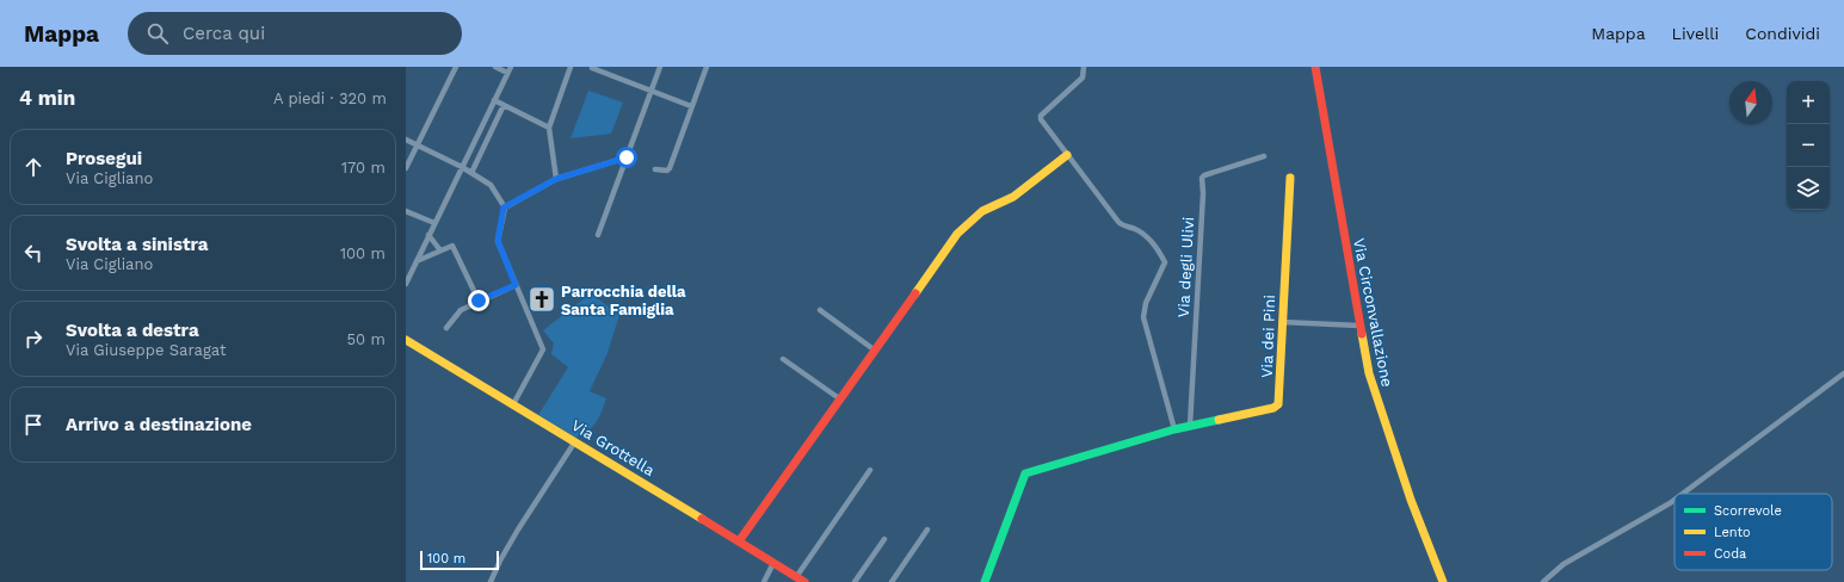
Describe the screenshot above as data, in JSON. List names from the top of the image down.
{
  "streets": {
    "street": [
      "Via degli Ulivi",
      "Via Circonvallazione",
      "Via dei Pini",
      "Via Grottella"
    ]
  },
  "crossings": [
    ["Via degli Ulivi", "Via dei Pini"]
  ],
  "places": {
    "church": ["Parrocchia della Santa Famiglia"]
  },
  "legend": ["Scorrevole", "Lento", "Coda"],
  "scale_bar": "100 m",
  "north": "top",
  "page": {
    "header": "Mappa",
    "search": "Cerca qui",
    "nav": ["Mappa", "Livelli", "Condividi"],
    "heading": ["4 min", "A piedi · 320 m"],
    "map_buttons": ["+", "−"],
    "list": [
      ["Prosegui", "Via Cigliano", "170 m"],
      ["Svolta a sinistra", "Via Cigliano", "100 m"],
      ["Svolta a destra", "Via Giuseppe Saragat", "50 m"],
      "Arrivo a destinazione"
    ],
    "scale": "100 m"
  }
}
